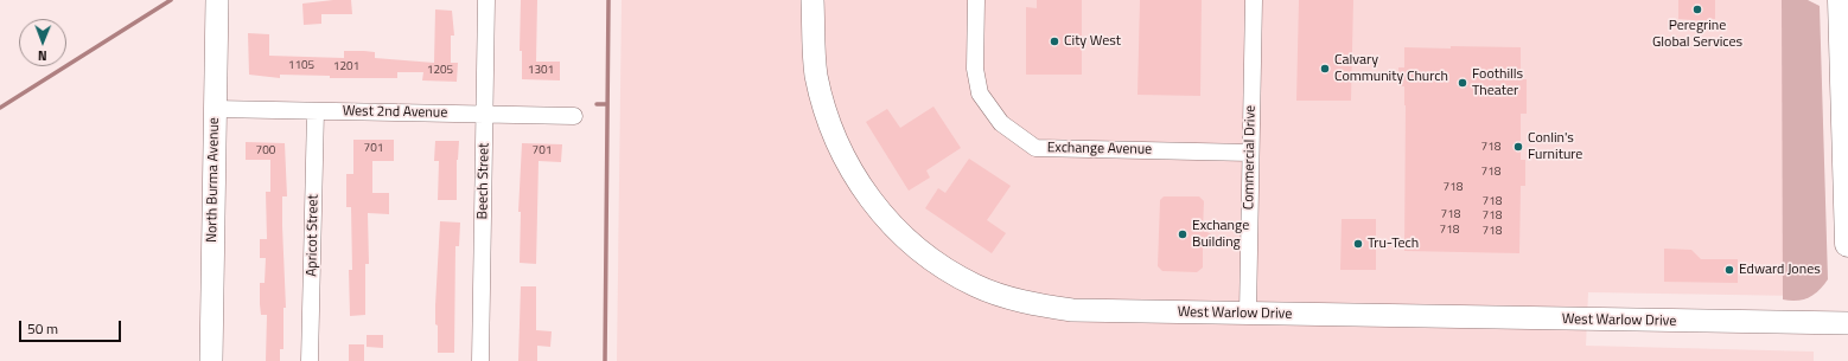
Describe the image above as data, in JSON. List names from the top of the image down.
{
  "streets": {
    "street": [
      "West 2nd Avenue",
      "Exchange Avenue",
      "Commercial Drive",
      "North Burma Avenue",
      "Beech Street",
      "Apricot Street",
      "West Warlow Drive"
    ]
  },
  "crossings": [
    ["West 2nd Avenue", "North Burma Avenue"],
    ["West 2nd Avenue", "Beech Street"],
    ["West 2nd Avenue", "Apricot Street"],
    ["Exchange Avenue", "Commercial Drive"],
    ["Commercial Drive", "West Warlow Drive"]
  ],
  "places": [
    "Peregrine Global Services",
    "City West",
    "Calvary Community Church",
    "Foothills Theater",
    "Conlin's Furniture",
    "Exchange Building",
    "Tru-Tech",
    "Edward Jones"
  ],
  "house_numbers": [
    "1105",
    "1201",
    "1205",
    "1301",
    "718",
    "701",
    "700",
    "701",
    "718",
    "718",
    "718",
    "718",
    "718",
    "718",
    "718"
  ],
  "scale_bar": "50 m",
  "north": "bottom"
}
